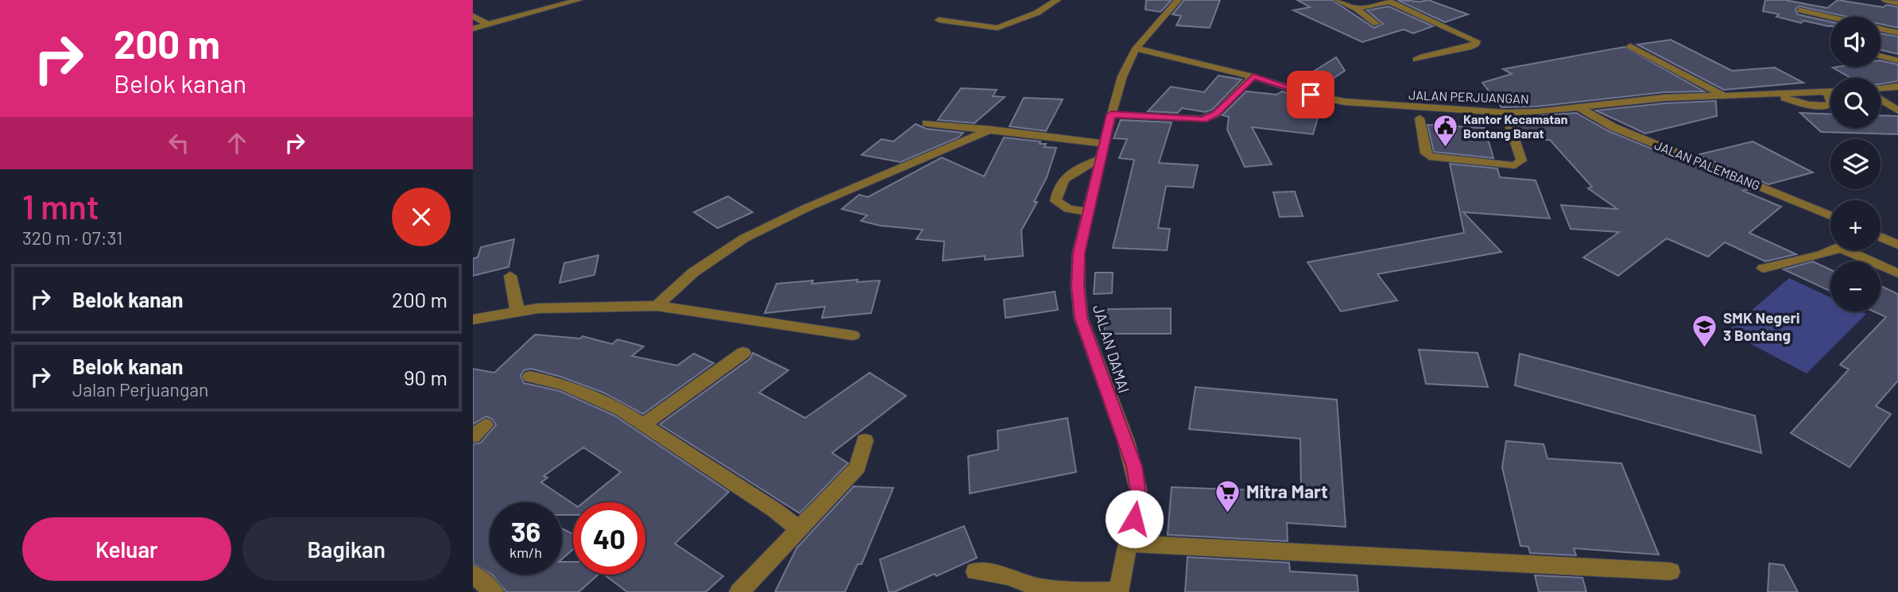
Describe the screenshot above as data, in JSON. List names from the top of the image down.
{
  "streets": {
    "street": ["JALAN PERJUANGAN", "JALAN PALEMBANG", "JALAN DAMAI"]
  },
  "crossings": [
    ["JALAN PERJUANGAN", "JALAN PALEMBANG"],
    ["JALAN PERJUANGAN", "JALAN DAMAI"]
  ],
  "places": {
    "public building": ["Kantor Kecamatan Bontang Barat"],
    "school or university": ["SMK Negeri 3 Bontang"],
    "supermarket": ["Mitra Mart"]
  },
  "page": {
    "turn": ["200 m", "Belok kanan"],
    "map_buttons": ["+", "−"],
    "heading": ["1 mnt", "320 m · 07:31"],
    "list": [
      {
        "name": "Belok kanan",
        "value": "200 m"
      },
      {
        "name": "Belok kanan",
        "note": "Jalan Perjuangan",
        "value": "90 m"
      }
    ],
    "speed": "36 km/h",
    "limit": "40",
    "buttons": ["Keluar", "Bagikan"]
  }
}
